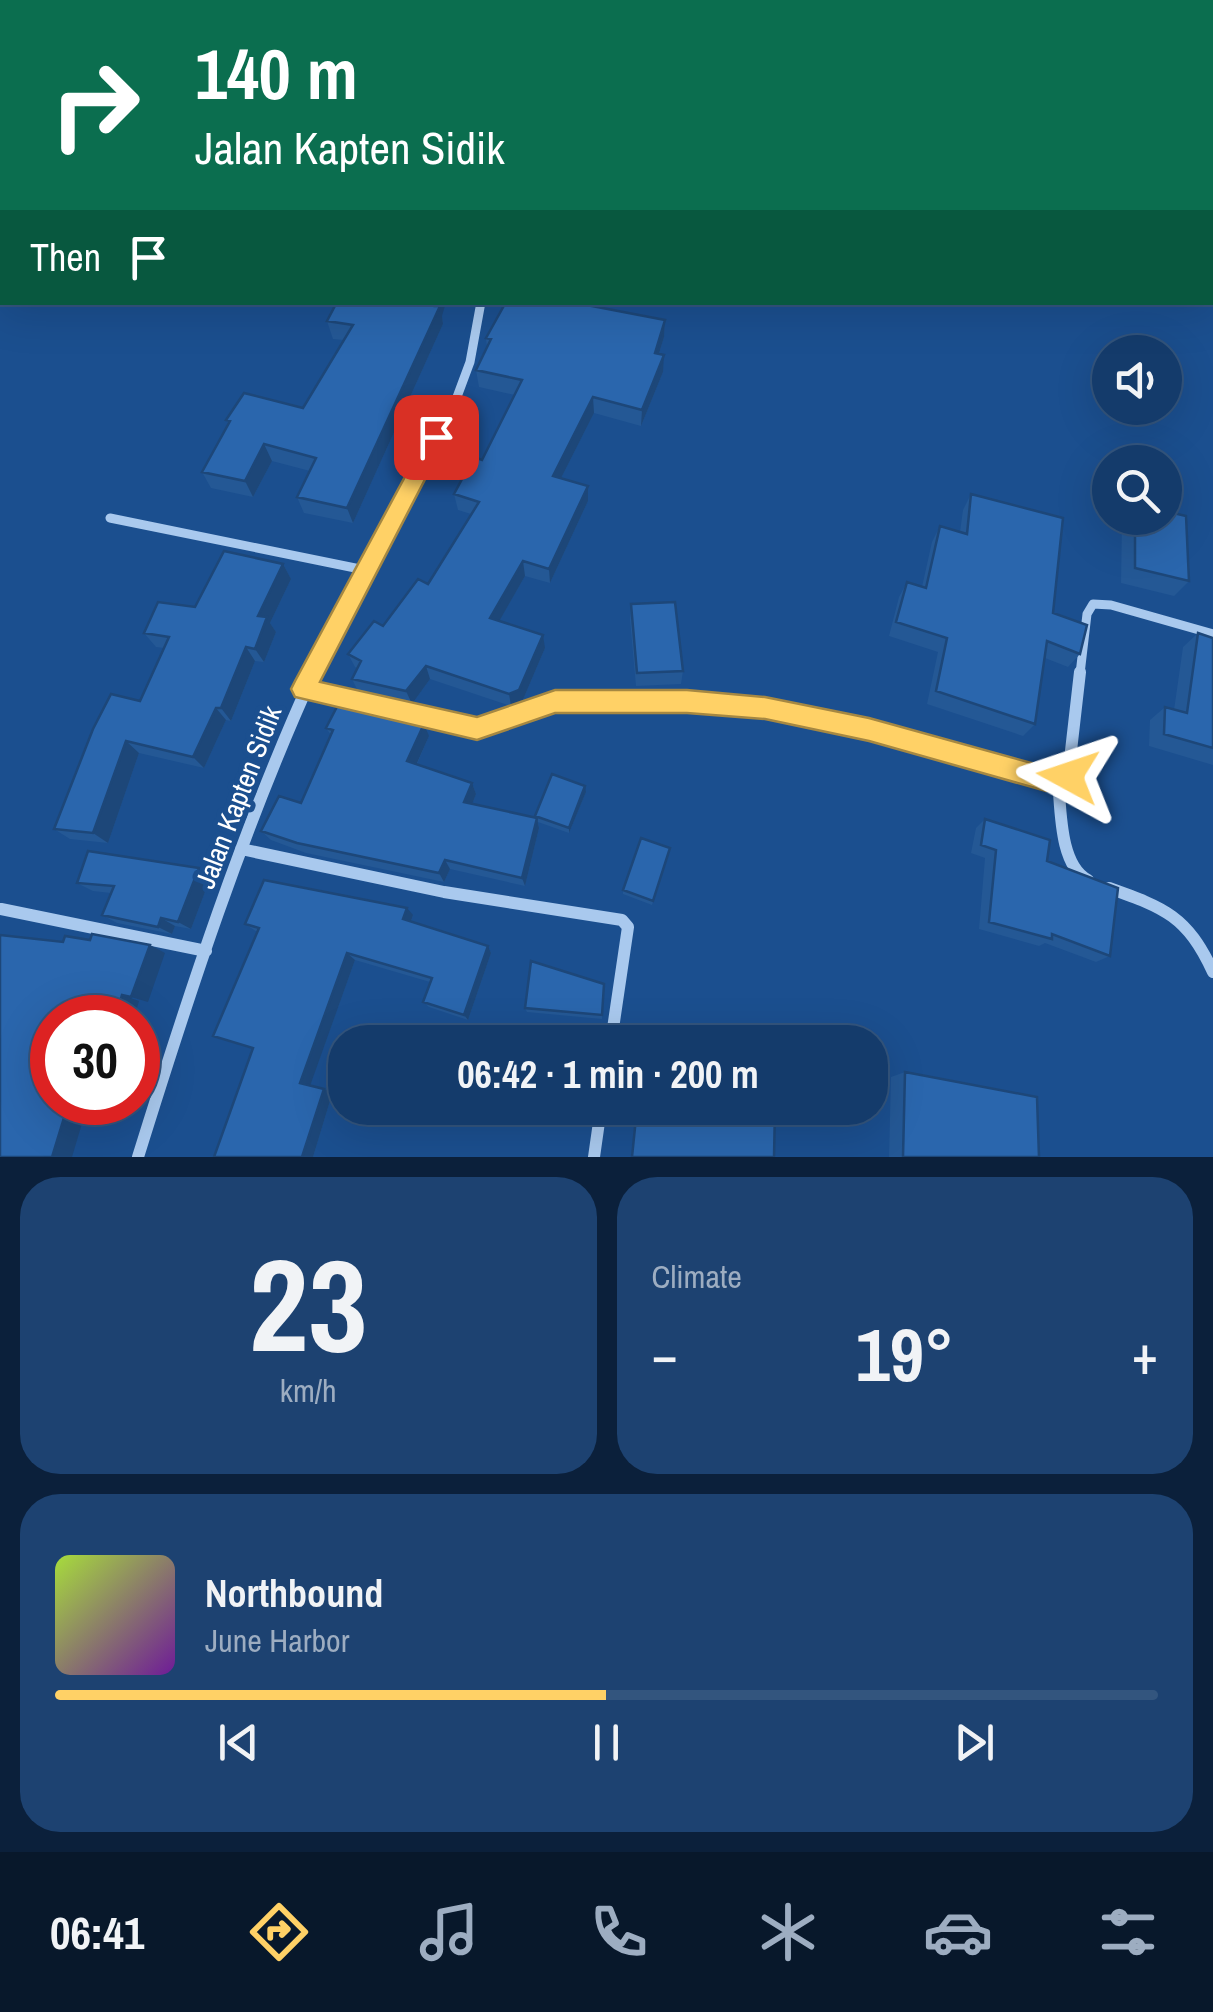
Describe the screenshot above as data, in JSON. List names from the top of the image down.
{
  "streets": {
    "street": ["Jalan Kapten Sidik"]
  },
  "page": {
    "turn": ["140 m", "Jalan Kapten Sidik"],
    "then": "Then",
    "limit": "30",
    "trip": "06:42 · 1 min · 200 m",
    "tile": [
      ["23", "km/h"],
      "Climate"
    ],
    "heat": ["−", "19°", "+"],
    "song": ["Northbound", "June Harbor"],
    "tabs": "06:41"
  }
}
